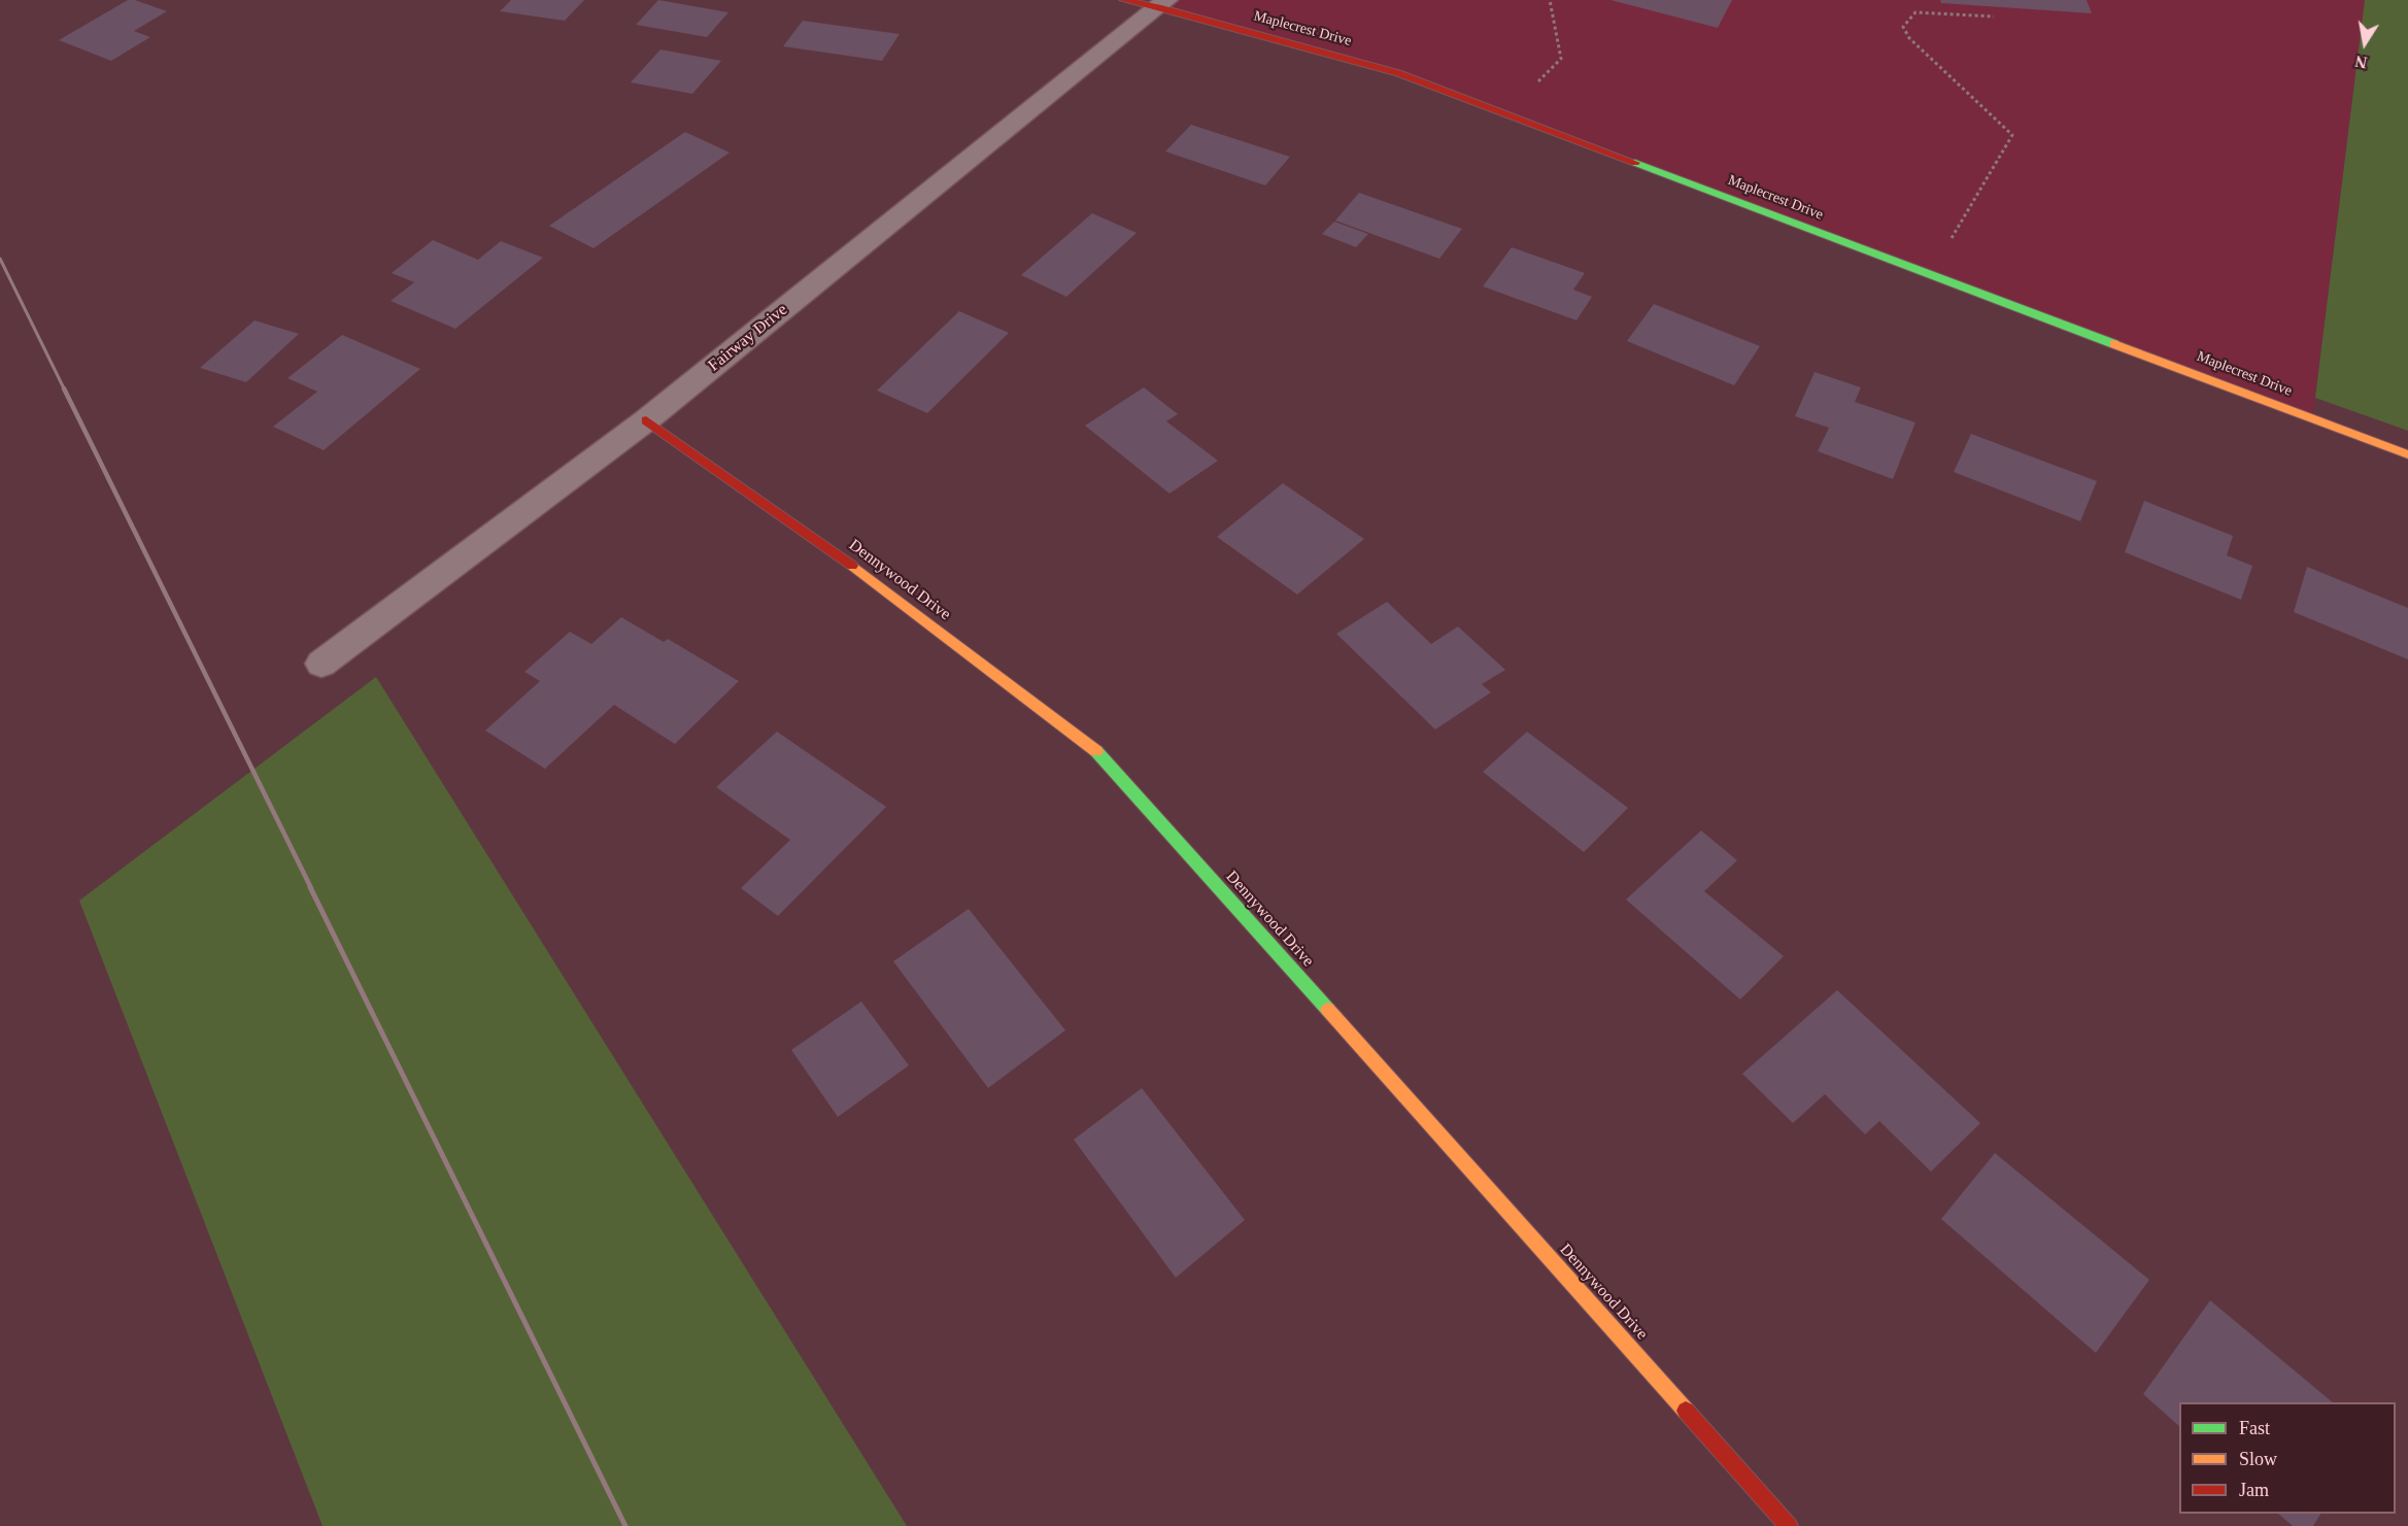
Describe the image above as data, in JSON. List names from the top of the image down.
{
  "streets": {
    "street": ["Maplecrest Drive", "Fairway Drive", "Dennywood Drive"]
  },
  "crossings": [
    ["Maplecrest Drive", "Fairway Drive"],
    ["Fairway Drive", "Dennywood Drive"]
  ],
  "legend": ["Fast", "Slow", "Jam"],
  "north": "bottom"
}
